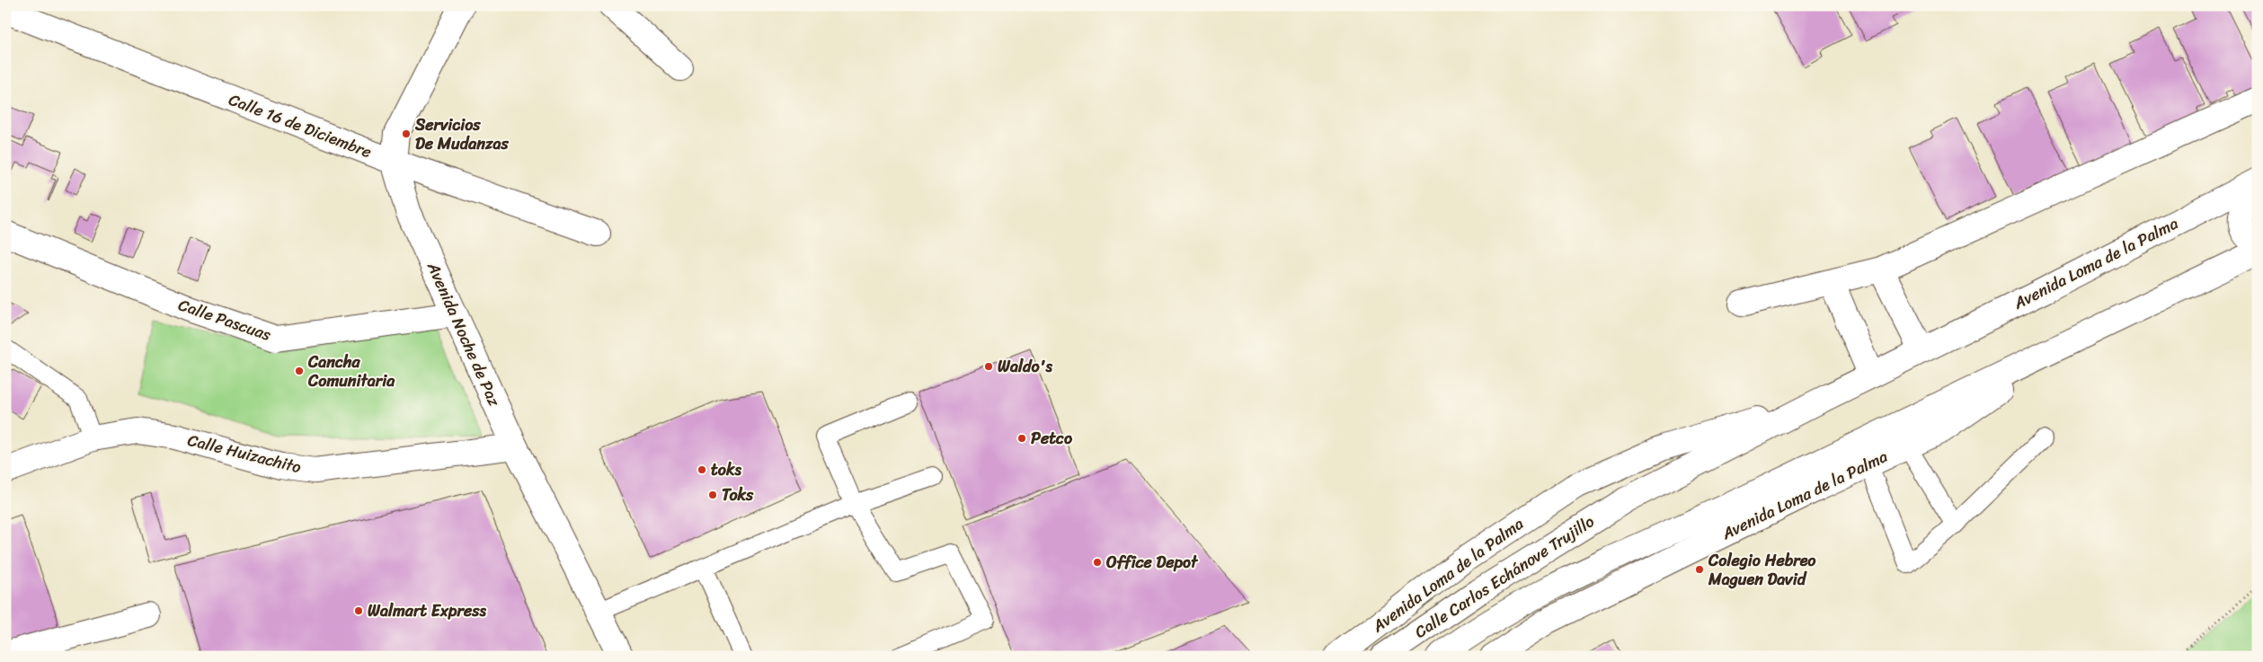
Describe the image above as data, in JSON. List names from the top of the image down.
{
  "streets": {
    "street": [
      "Calle 16 de Diciembre",
      "Avenida Loma de la Palma",
      "Calle Pascuas",
      "Avenida Noche de Paz",
      "Calle Huizachito",
      "Calle Carlos Echánove Trujillo"
    ]
  },
  "crossings": [
    ["Calle 16 de Diciembre", "Avenida Noche de Paz"],
    ["Avenida Loma de la Palma", "Calle Carlos Echánove Trujillo"],
    ["Calle Pascuas", "Avenida Noche de Paz"],
    ["Avenida Noche de Paz", "Calle Huizachito"]
  ],
  "places": [
    "Servicios De Mudanzas",
    "Waldo's",
    "Cancha Comunitaria",
    "Petco",
    "toks",
    "Toks",
    "Office Depot",
    "Colegio Hebreo Maguen David",
    "Walmart Express"
  ]
}
